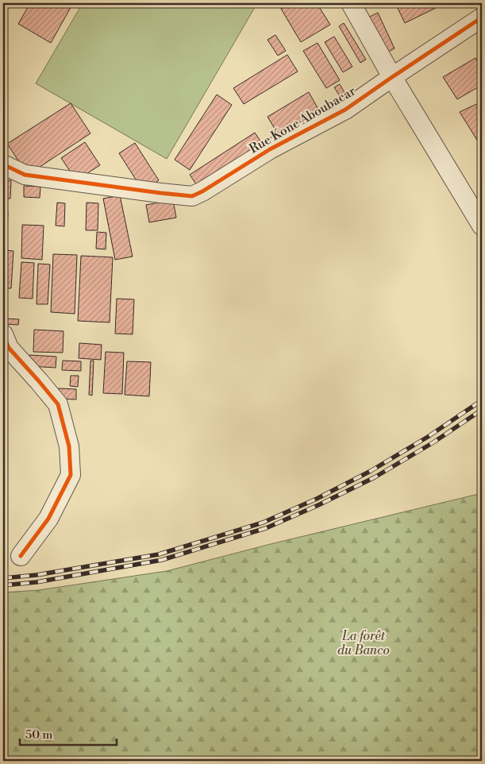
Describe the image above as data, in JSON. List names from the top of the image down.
{
  "streets": {
    "street": ["Rue Kone Aboubacar"]
  },
  "parks": ["La forêt du Banco"],
  "scale_bar": "50 m"
}
